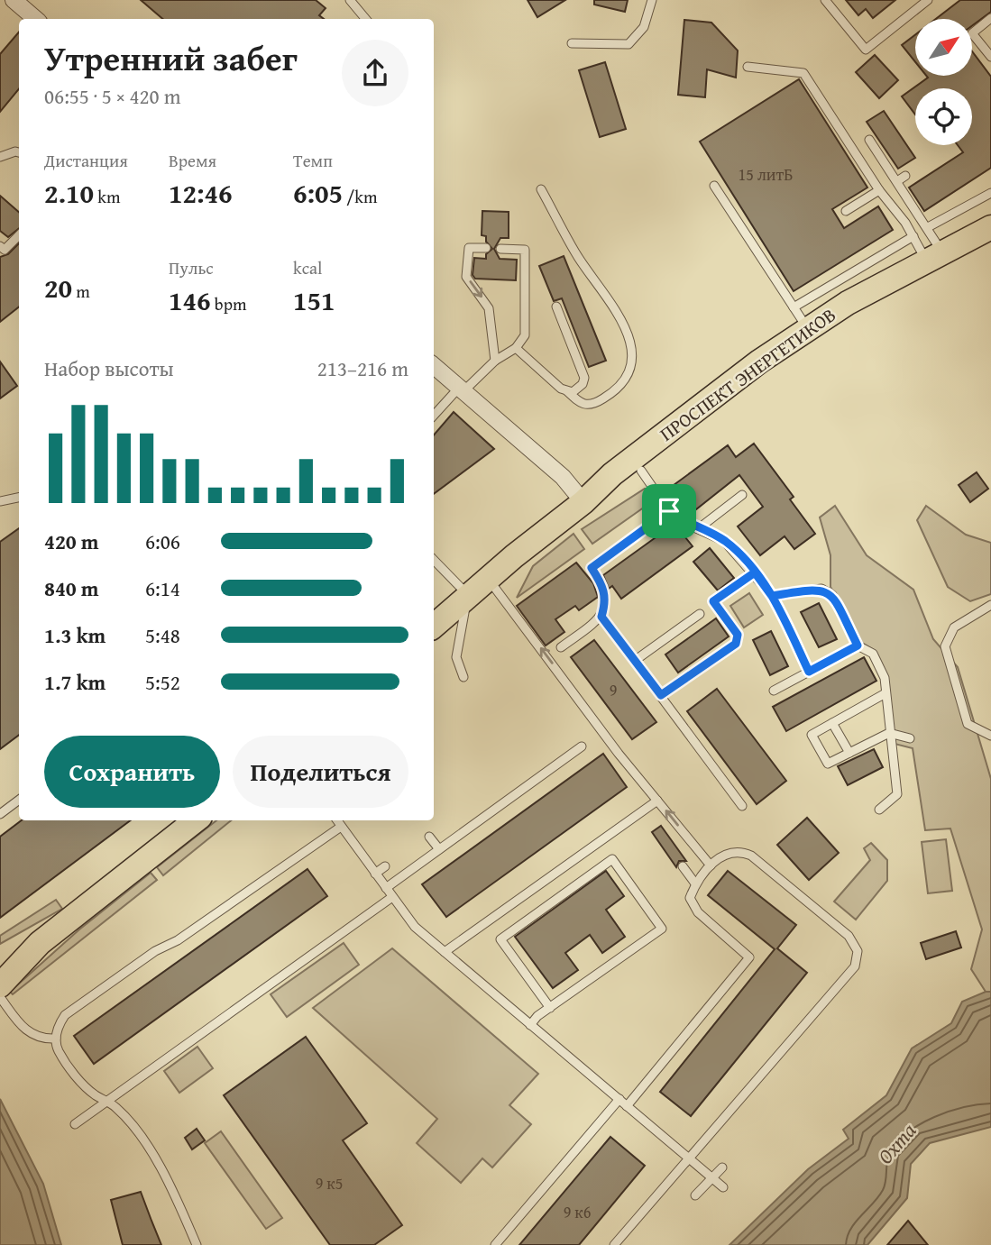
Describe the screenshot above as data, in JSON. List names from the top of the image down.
{
  "streets": {
    "main road": ["ПРОСПЕКТ ЭНЕРГЕТИКОВ"]
  },
  "water": ["Охта"],
  "house_numbers": [
    "15 литБ",
    "9",
    "9 к5",
    "9 к6"
  ],
  "north": "top right",
  "page": {
    "heading": ["Утренний забег", "06:55 · 5 × 420 m"],
    "stats": [
      ["Дистанция", "2.10 km"],
      ["Время", "12:46"],
      ["Темп", "6:05 /km"],
      ["20 m"],
      ["Пульс", "146 bpm"],
      ["kcal", "151"]
    ],
    "chart": ["Набор высоты", "213–216 m"],
    "list": [
      {
        "name": "420 m",
        "note": "6:06"
      },
      {
        "name": "840 m",
        "note": "6:14"
      },
      {
        "name": "1.3 km",
        "note": "5:48"
      },
      {
        "name": "1.7 km",
        "note": "5:52"
      }
    ],
    "buttons": ["Сохранить", "Поделиться"]
  }
}
